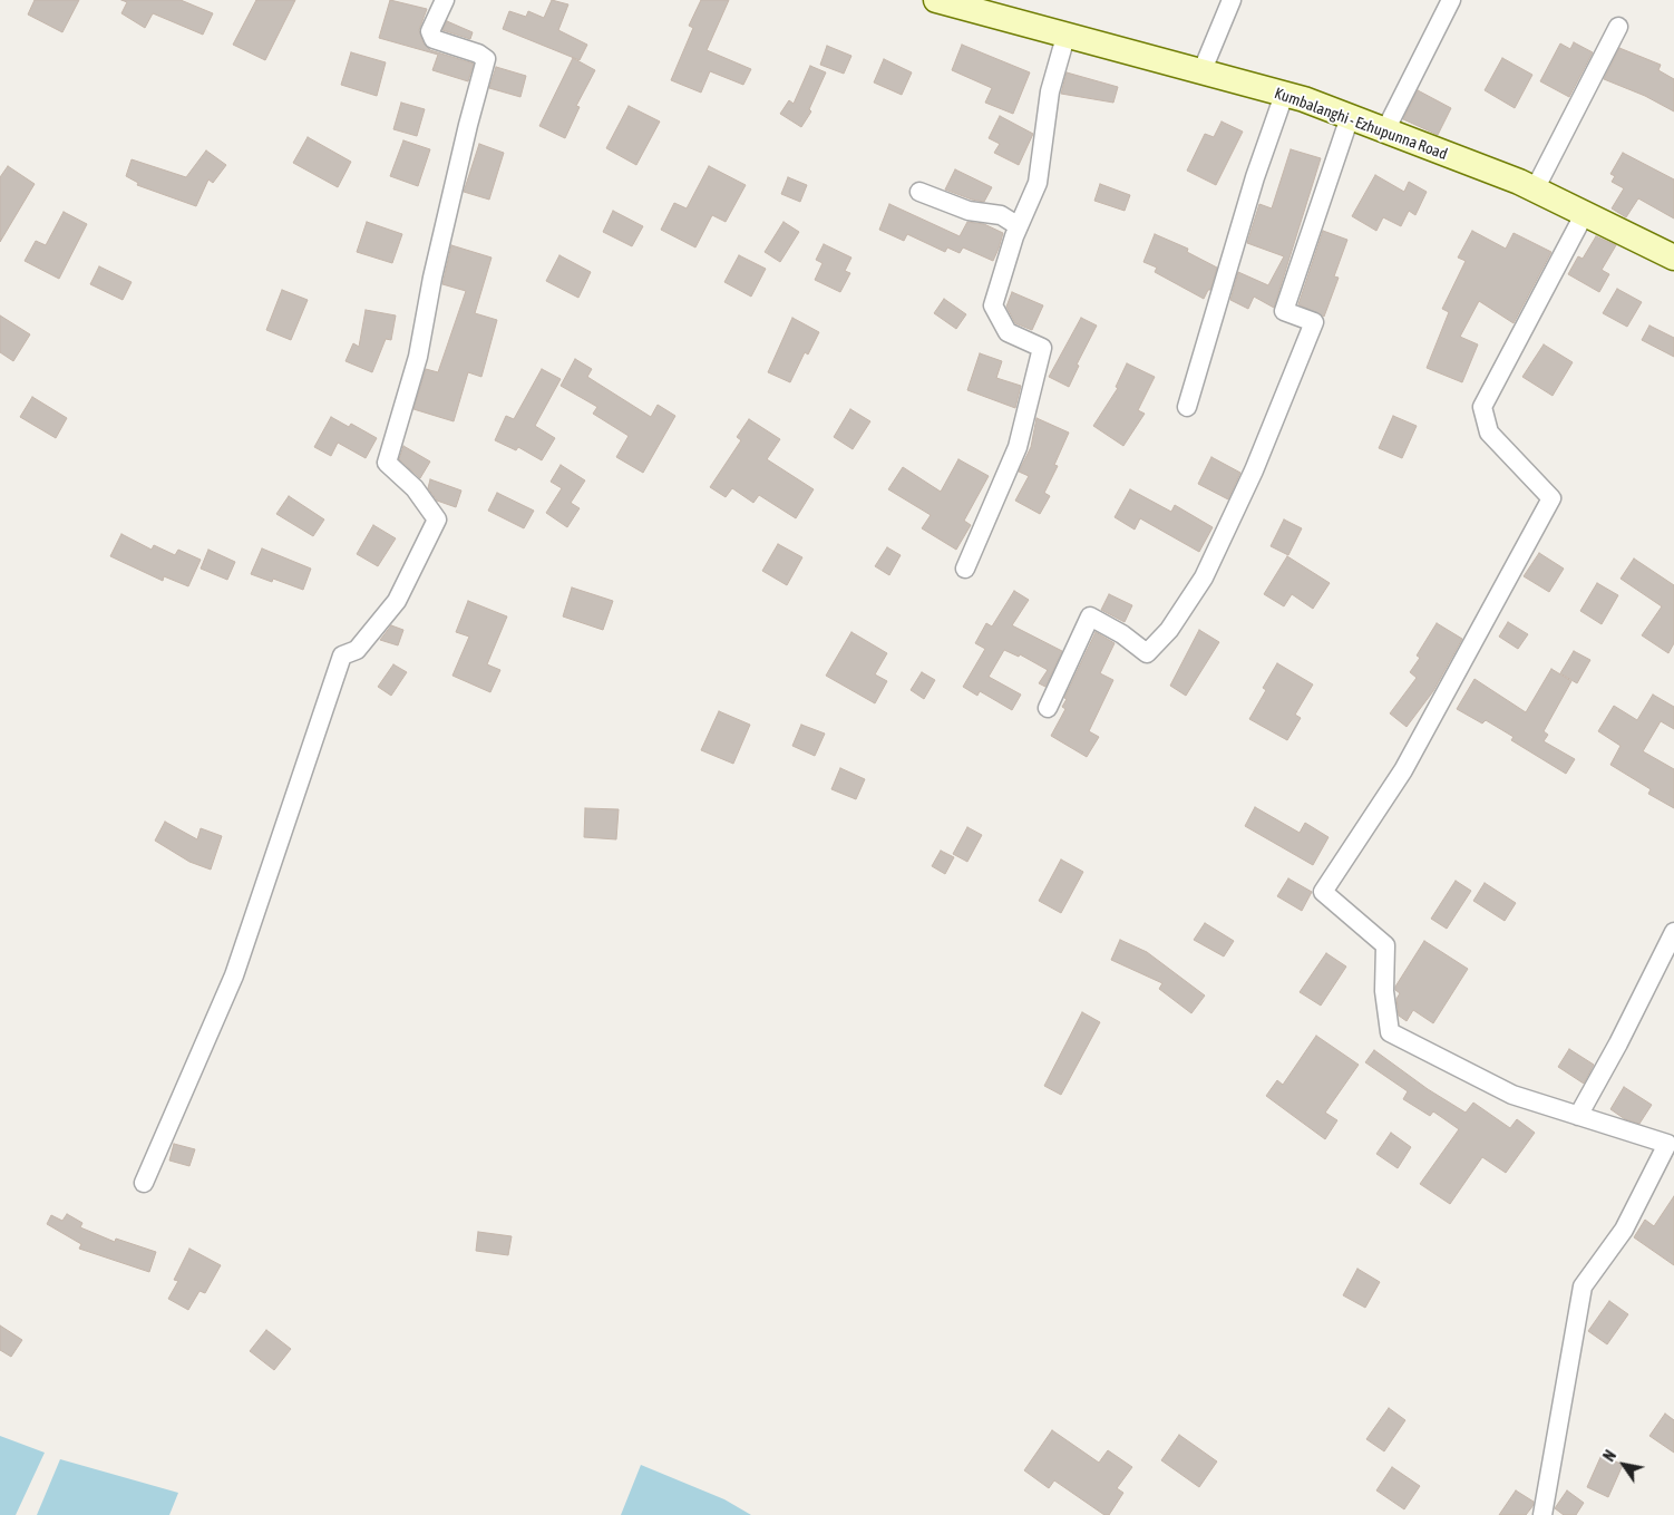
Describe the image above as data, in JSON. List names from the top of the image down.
{
  "streets": {
    "main road": ["Kumbalanghi - Ezhupunna Road"]
  },
  "north": "top left"
}
